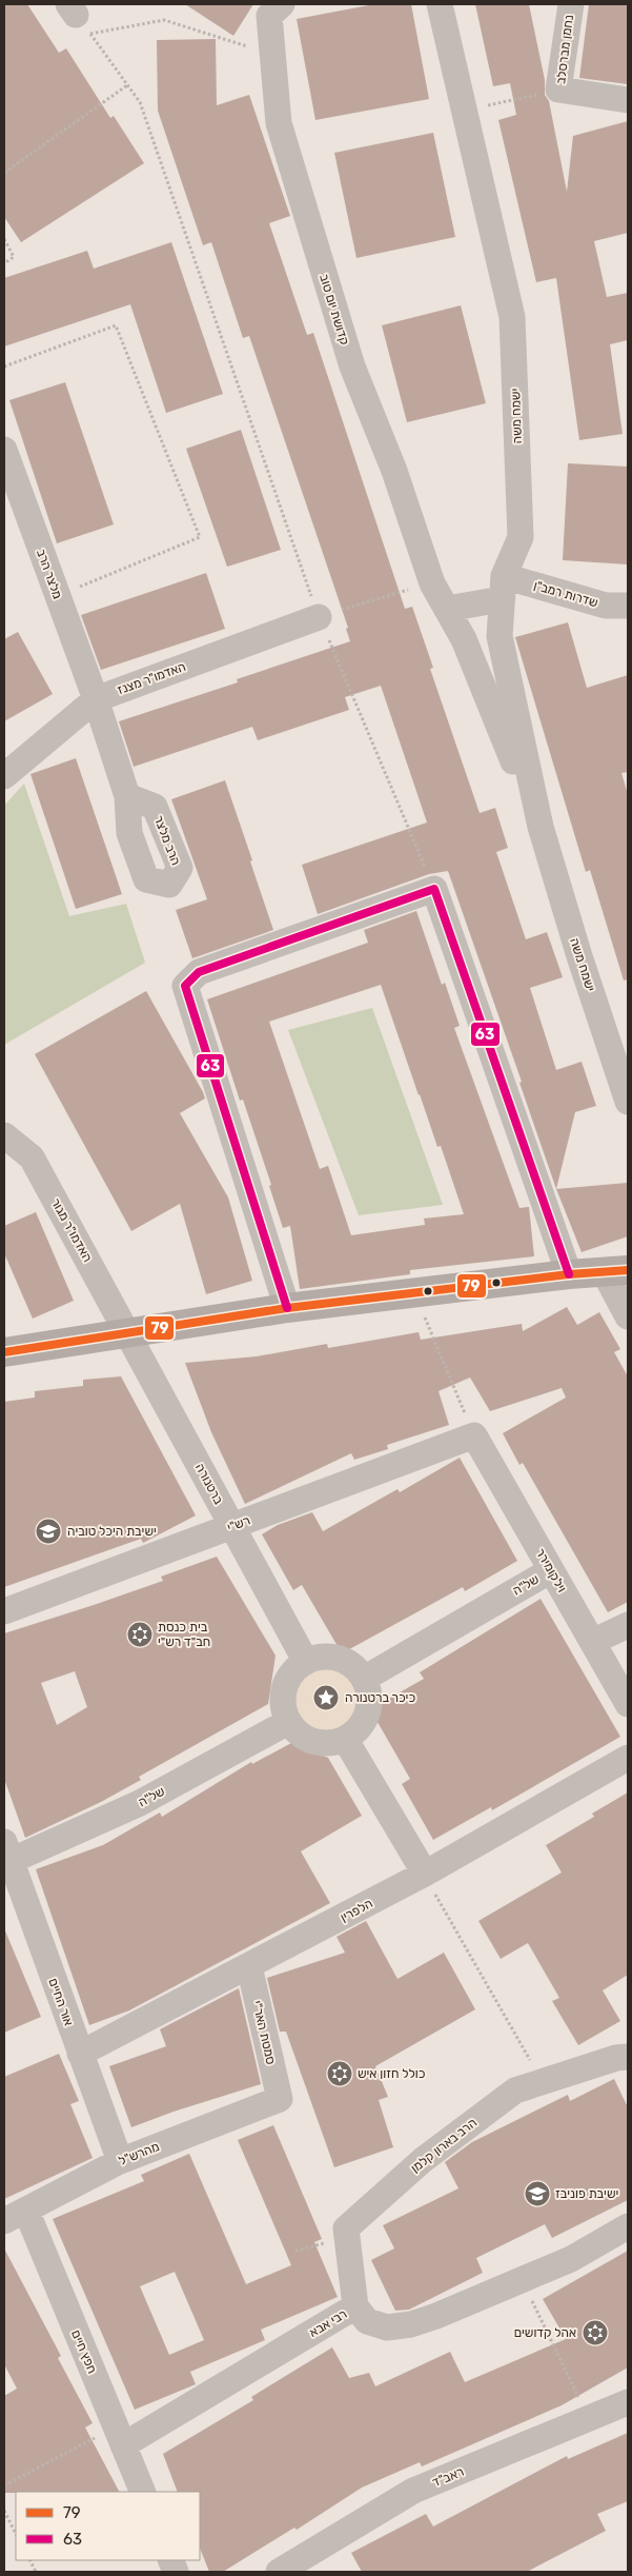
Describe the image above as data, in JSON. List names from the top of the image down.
{
  "streets": {
    "street": [
      "נחמן מברסלב",
      "קדושת יום טוב",
      "ישמח משה",
      "מלצר הרב",
      "שדרות רמב\"ן",
      "האדמו\"ר מצנז",
      "האדמו\"ר מגור",
      "ברטנורה",
      "רש\"י",
      "וילקומירר",
      "של\"ה",
      "הלפרין",
      "אור החיים",
      "סמטת האר\"י",
      "הרב בארון קלמן",
      "מהרש\"ל",
      "רבי אבא",
      "חפץ חיים",
      "ראב\"ד"
    ]
  },
  "crossings": [
    ["קדושת יום טוב", "ישמח משה"],
    ["ישמח משה", "שדרות רמב\"ן"],
    ["מלצר הרב", "האדמו\"ר מצנז"],
    ["האדמו\"ר מגור", "ברטנורה"],
    ["ברטנורה", "רש\"י"],
    ["ברטנורה", "של\"ה"],
    ["רש\"י", "וילקומירר"],
    ["וילקומירר", "של\"ה"],
    ["של\"ה", "אור החיים"],
    ["הלפרין", "אור החיים"],
    ["הלפרין", "סמטת האר\"י"],
    ["אור החיים", "מהרש\"ל"],
    ["סמטת האר\"י", "מהרש\"ל"],
    ["הרב בארון קלמן", "רבי אבא"],
    ["מהרש\"ל", "חפץ חיים"],
    ["רבי אבא", "חפץ חיים"]
  ],
  "places": {
    "school or university": ["ישיבת היכל טוביה", "ישיבת פוניבז"],
    "synagogue": ["בית כנסת חב\"ד רש\"י", "כולל חזון איש", "אהל קדושים"],
    "place": ["כיכר ברטנורה"]
  },
  "lines": ["transit line 63", "transit line 79"],
  "legend": ["79", "63"]
}
